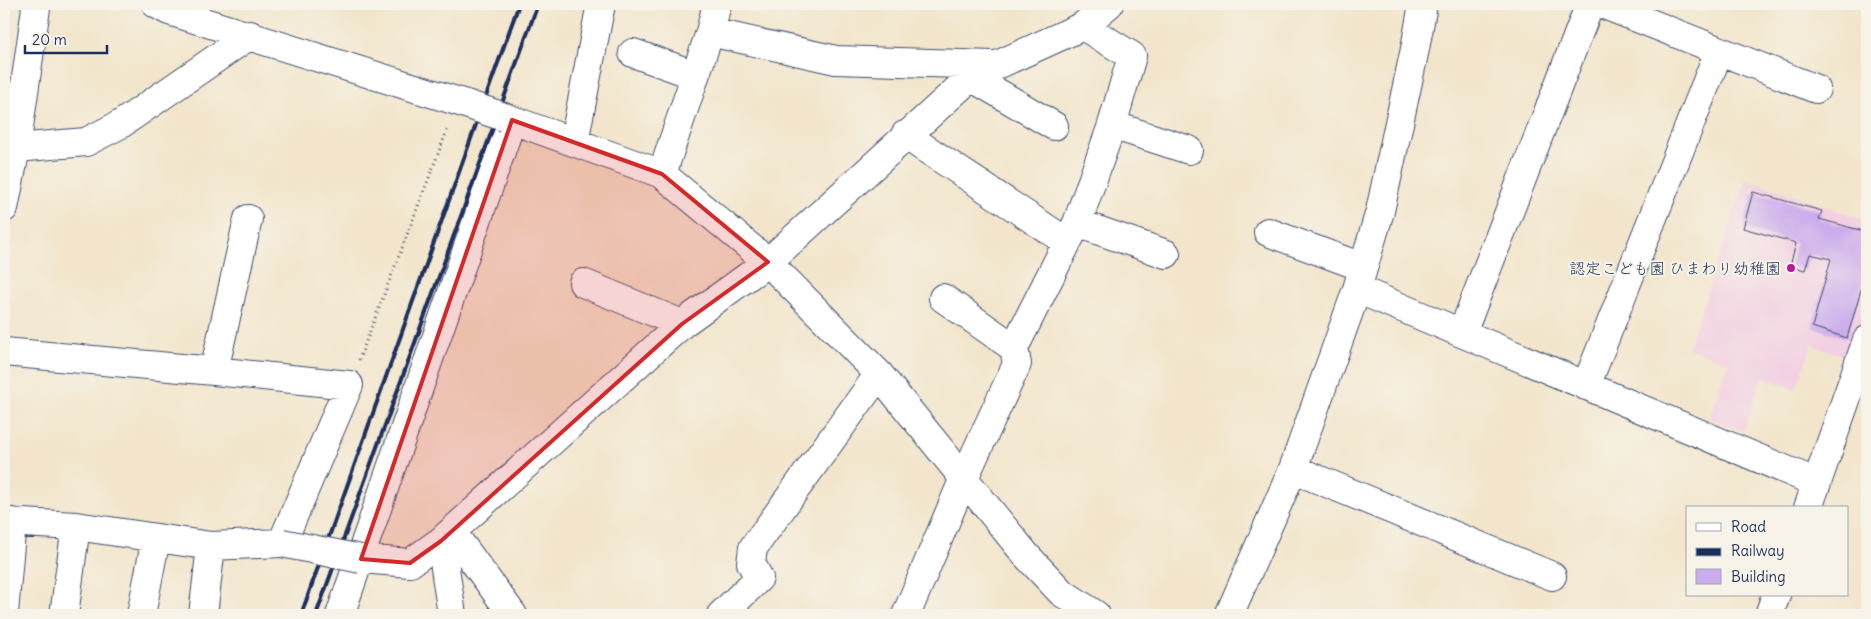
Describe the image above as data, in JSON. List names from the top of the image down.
{
  "places": ["認定こども園 ひまわり幼稚園"],
  "legend": ["Road", "Railway", "Building"],
  "scale_bar": "20 m"
}
